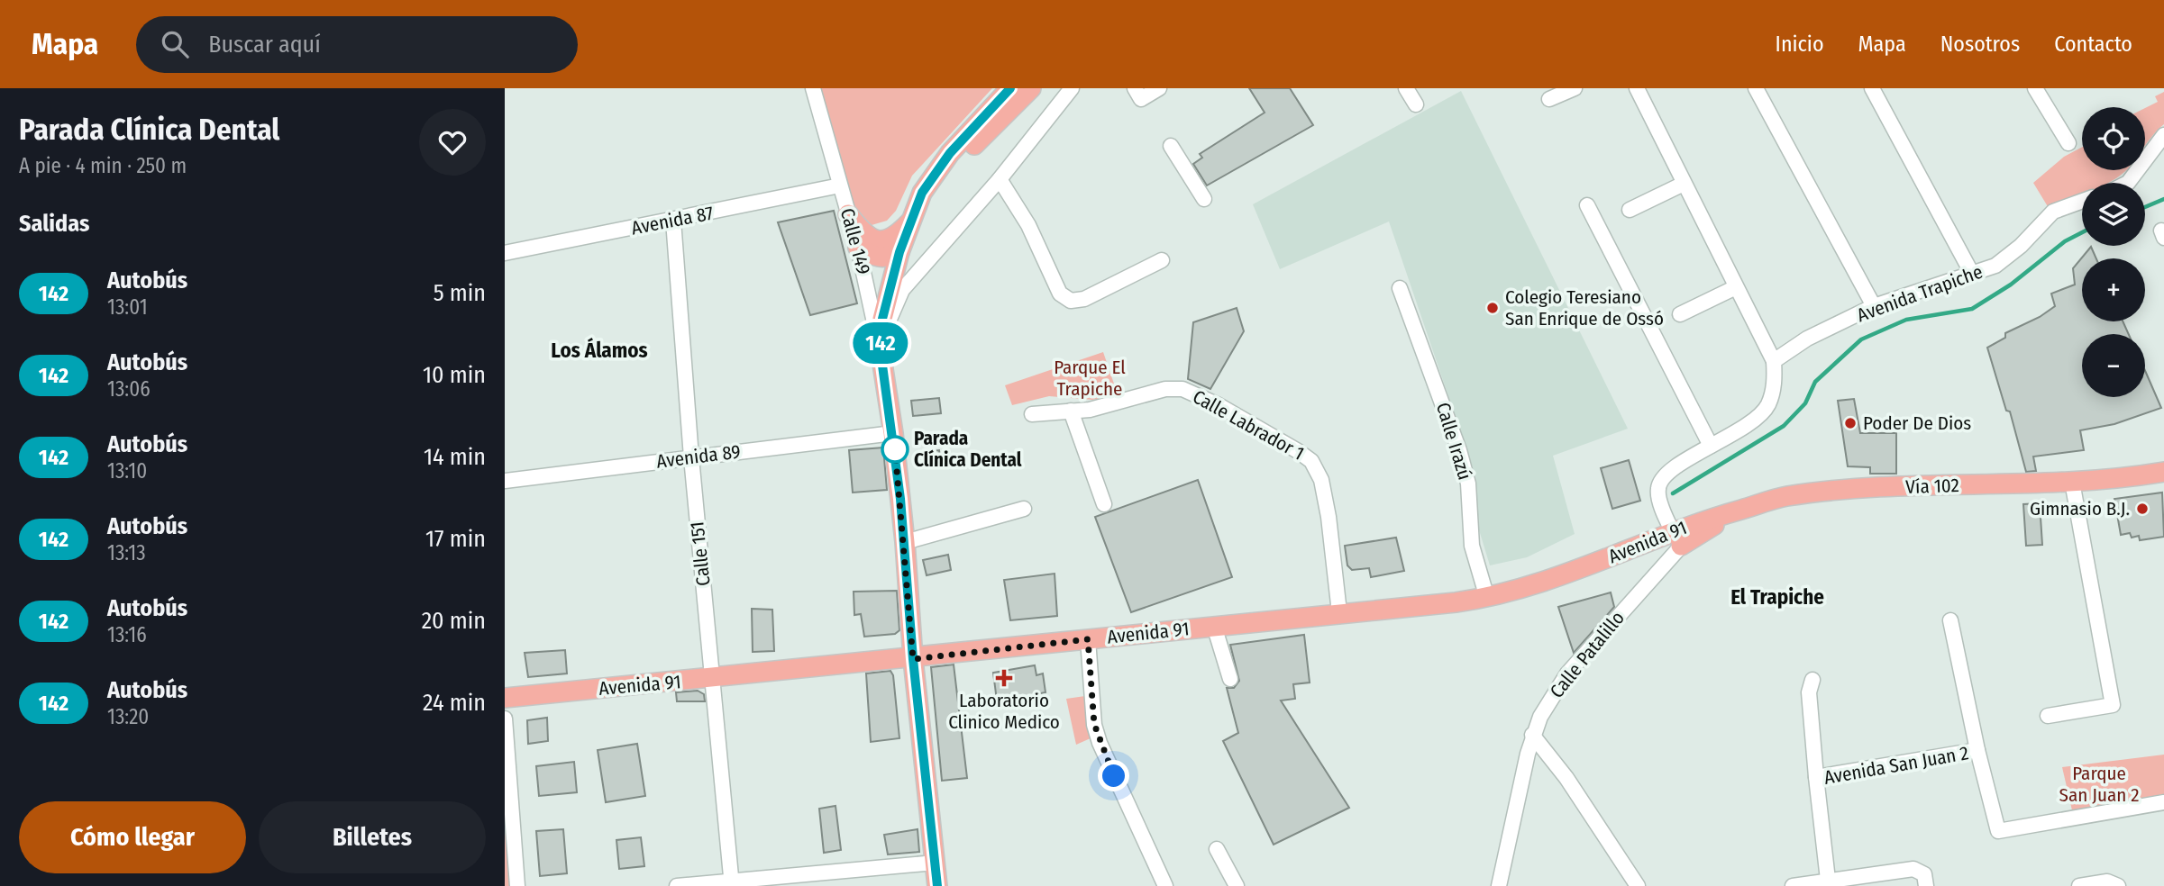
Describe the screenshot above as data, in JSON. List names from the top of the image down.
{
  "streets": {
    "main road": ["Calle 149", "Vía 102", "Avenida 91"],
    "street": [
      "Avenida 87",
      "Avenida Trapiche",
      "Calle Labrador 1",
      "Calle Irazú",
      "Avenida 89",
      "Calle 151",
      "Calle Patalillo",
      "Avenida San Juan 2"
    ]
  },
  "crossings": [
    ["Avenida 87", "Calle 149"],
    ["Avenida 87", "Calle 151"],
    ["Calle 149", "Avenida 89"],
    ["Calle 149", "Avenida 91"],
    ["Calle Labrador 1", "Avenida 91"],
    ["Calle Irazú", "Avenida 91"],
    ["Avenida 89", "Calle 151"],
    ["Vía 102", "Avenida 91"],
    ["Avenida 91", "Calle 151"],
    ["Avenida 91", "Calle Patalillo"]
  ],
  "districts": ["Los Álamos", "El Trapiche"],
  "parks": ["Parque El Trapiche", "Parque San Juan 2"],
  "places": {
    "other": [
      "Colegio Teresiano San Enrique de Ossó",
      "Poder De Dios",
      "Parada Clínica Dental",
      "Gimnasio B.J."
    ],
    "health": ["Laboratorio Clinico Medico"]
  },
  "lines": ["bus line 142"],
  "page": {
    "header": "Mapa",
    "search": "Buscar aquí",
    "nav": [
      "Inicio",
      "Mapa",
      "Nosotros",
      "Contacto"
    ],
    "heading": [
      ["Parada Clínica Dental", "A pie · 4 min · 250 m"],
      "Salidas"
    ],
    "on_map": "142",
    "map_buttons": ["+", "−"],
    "list": [
      {
        "mark": "142",
        "name": "Autobús",
        "note": "13:01",
        "value": "5 min"
      },
      {
        "mark": "142",
        "name": "Autobús",
        "note": "13:06",
        "value": "10 min"
      },
      {
        "mark": "142",
        "name": "Autobús",
        "note": "13:10",
        "value": "14 min"
      },
      {
        "mark": "142",
        "name": "Autobús",
        "note": "13:13",
        "value": "17 min"
      },
      {
        "mark": "142",
        "name": "Autobús",
        "note": "13:16",
        "value": "20 min"
      },
      {
        "mark": "142",
        "name": "Autobús",
        "note": "13:20",
        "value": "24 min"
      }
    ],
    "buttons": ["Cómo llegar", "Billetes"]
  }
}
